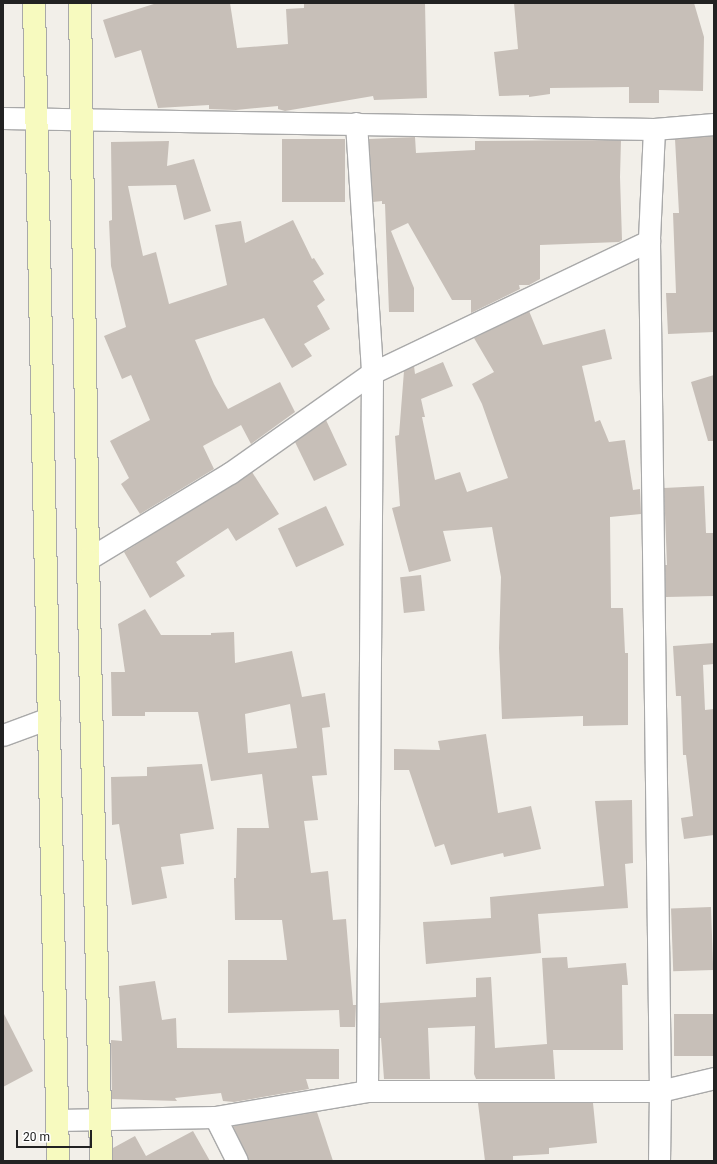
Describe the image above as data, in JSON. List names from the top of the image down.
{
  "scale_bar": "20 m"
}
